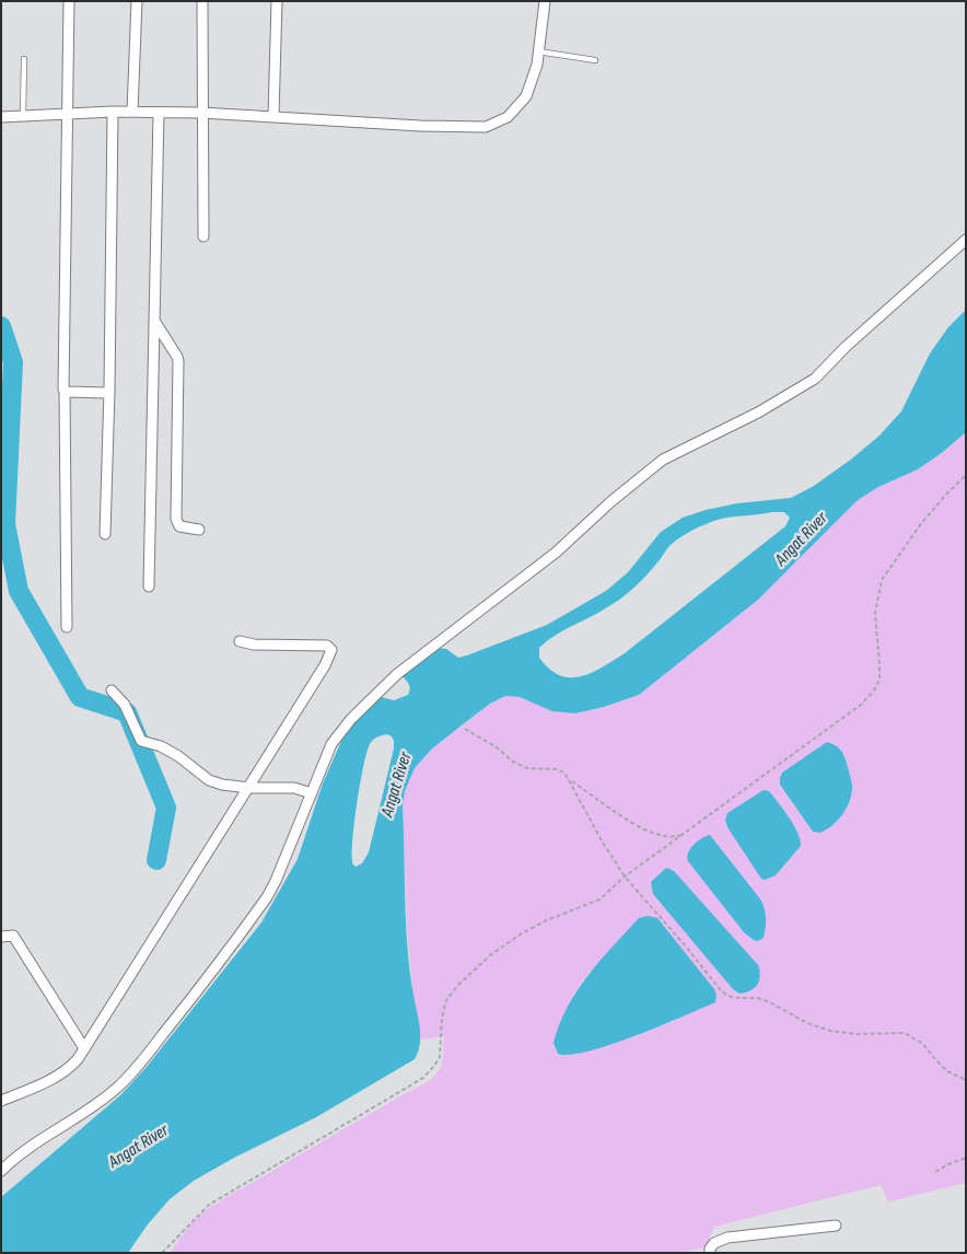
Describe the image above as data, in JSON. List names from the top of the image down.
{
  "water": ["Angat River"]
}
